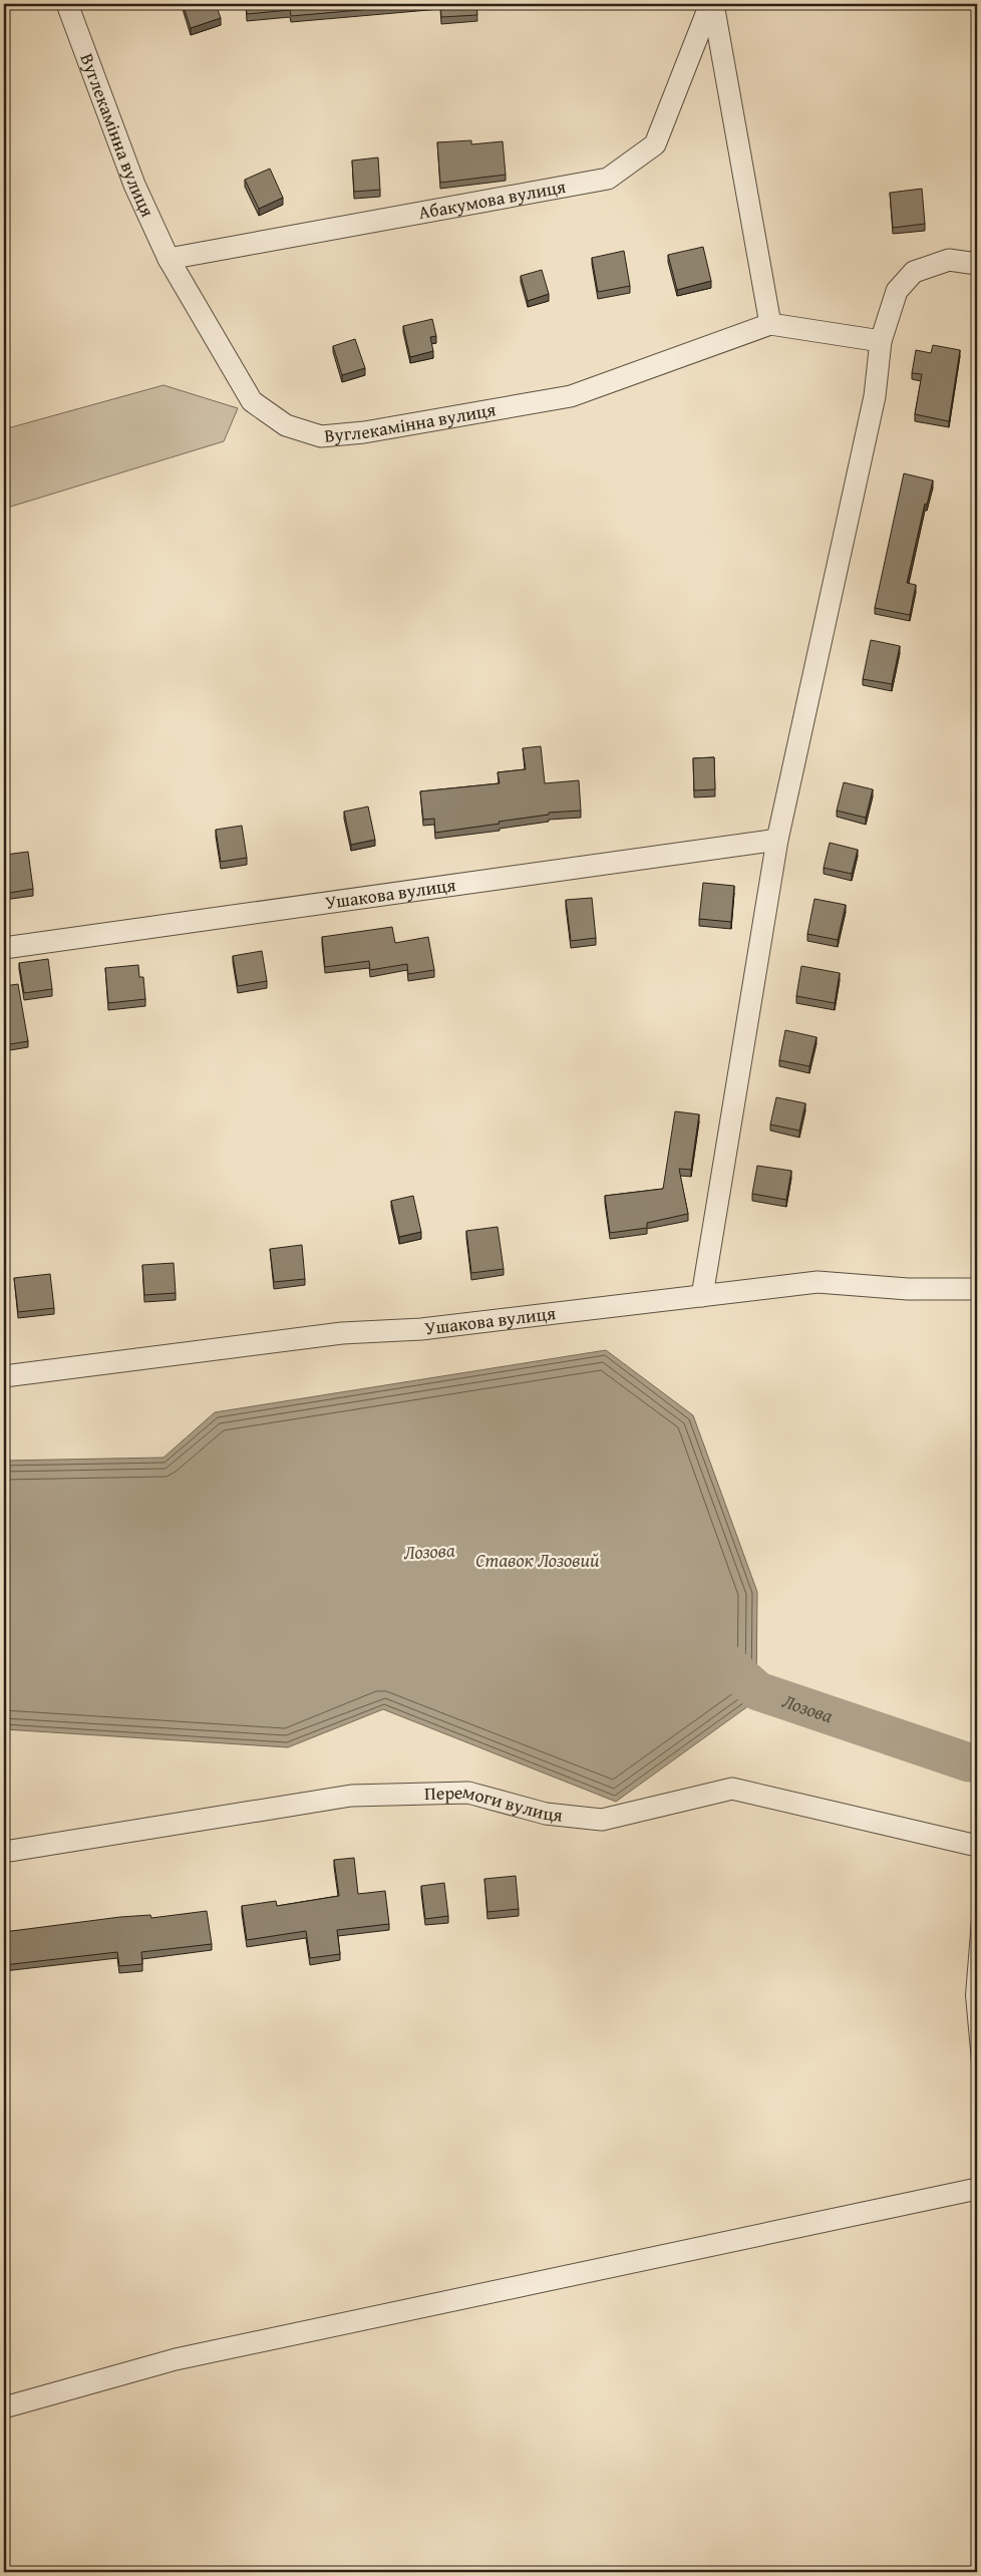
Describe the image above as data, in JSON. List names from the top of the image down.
{
  "streets": {
    "street": [
      "Вуглекамінна вулиця",
      "Абакумова вулиця",
      "Ушакова вулиця",
      "Перемоги вулиця"
    ]
  },
  "crossings": [
    ["Вуглекамінна вулиця", "Абакумова вулиця"]
  ],
  "water": ["Лозова", "Ставок Лозовий"]
}
